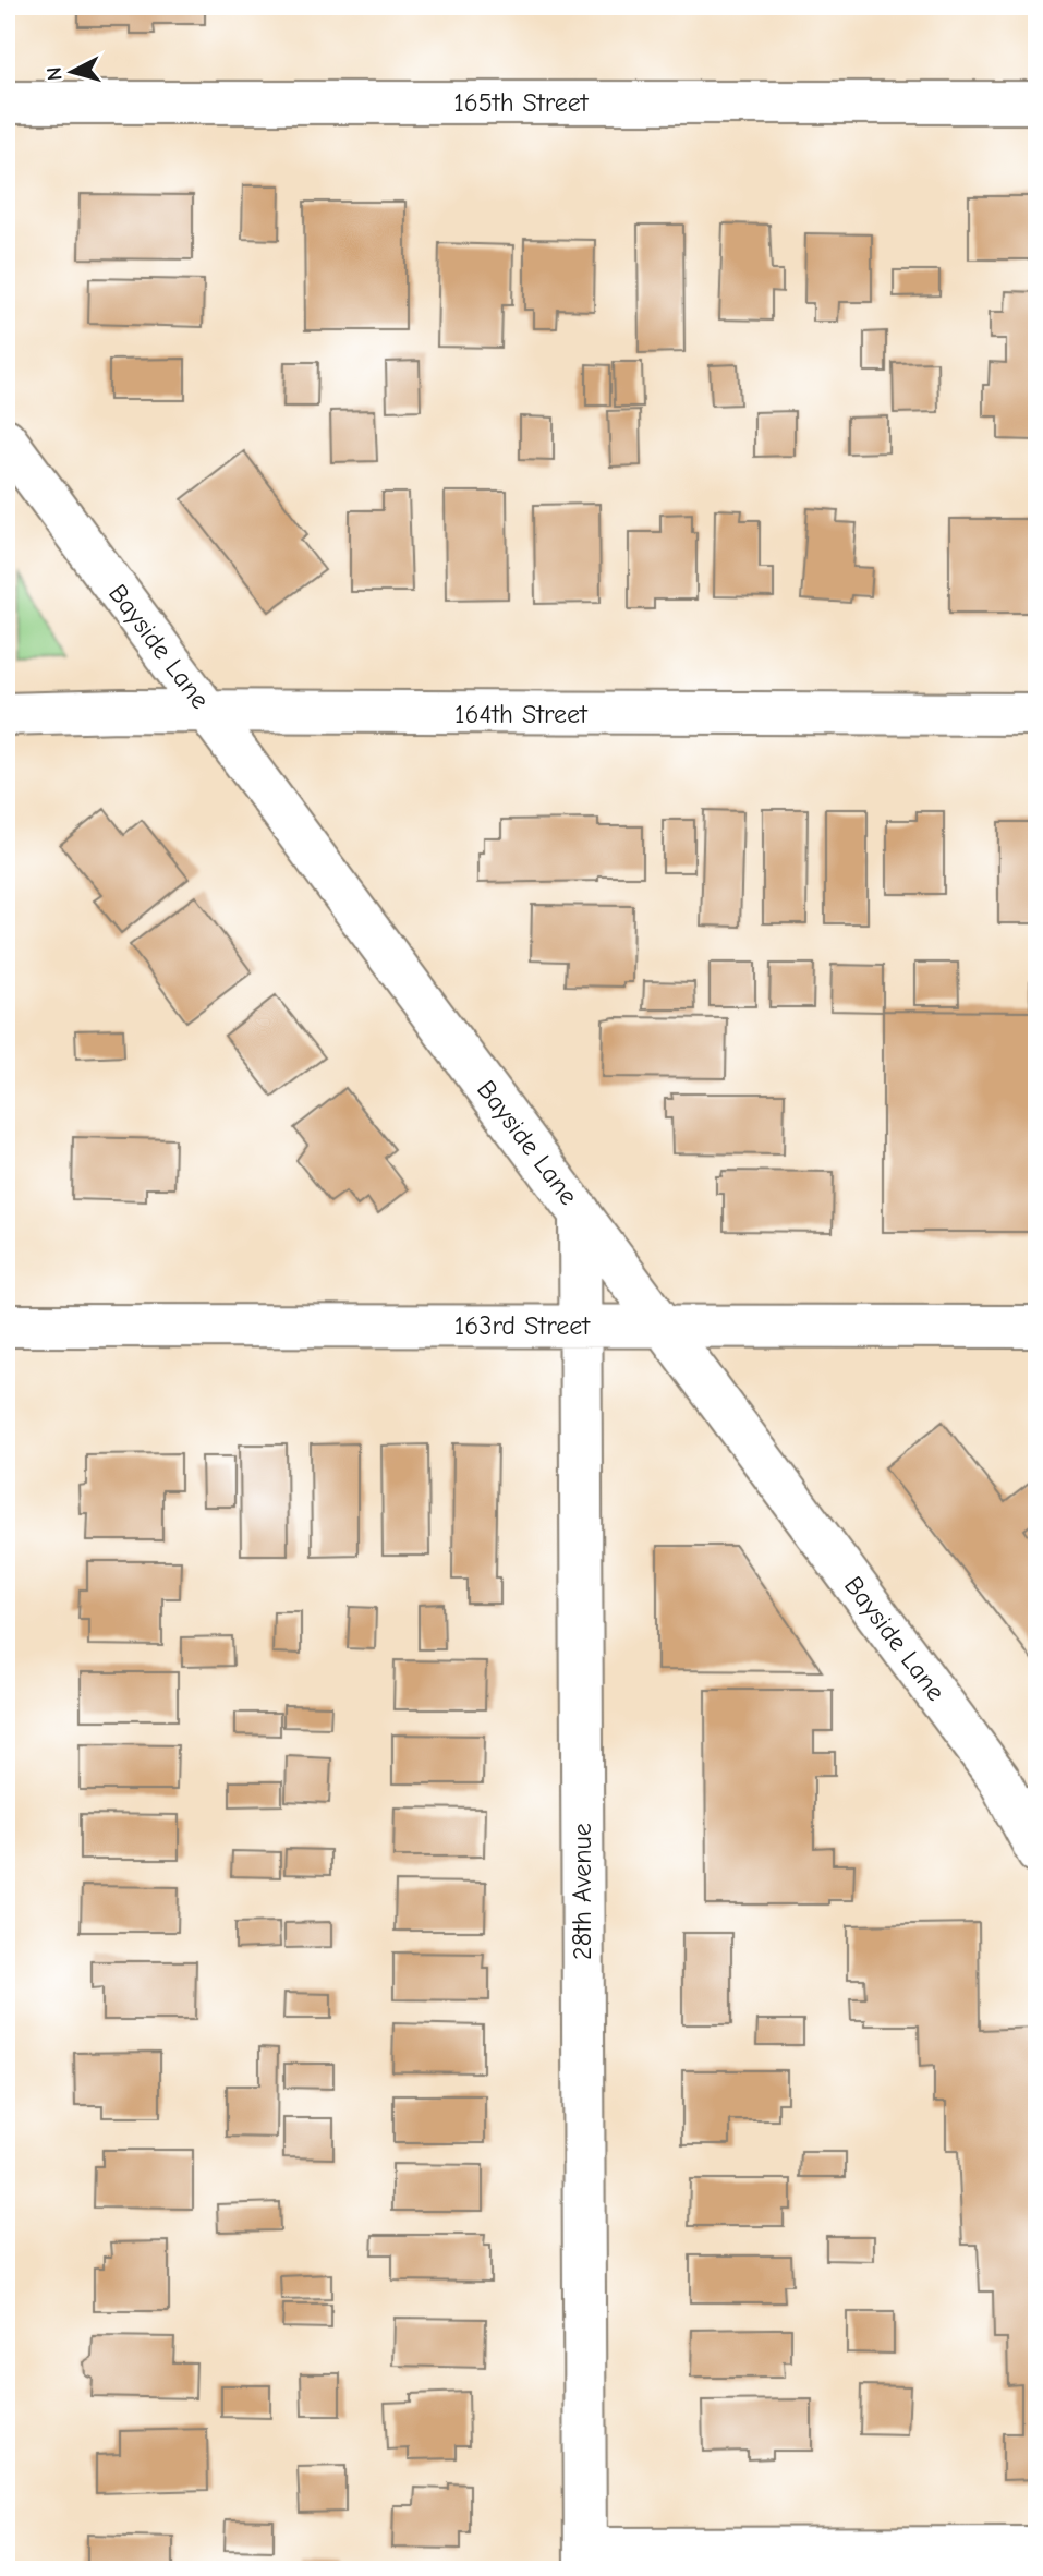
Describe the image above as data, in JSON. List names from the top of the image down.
{
  "streets": {
    "street": [
      "165th Street",
      "Bayside Lane",
      "164th Street",
      "163rd Street",
      "28th Avenue"
    ]
  },
  "crossings": [
    ["Bayside Lane", "164th Street"],
    ["Bayside Lane", "163rd Street"],
    ["Bayside Lane", "28th Avenue"],
    ["163rd Street", "28th Avenue"]
  ],
  "north": "left"
}
